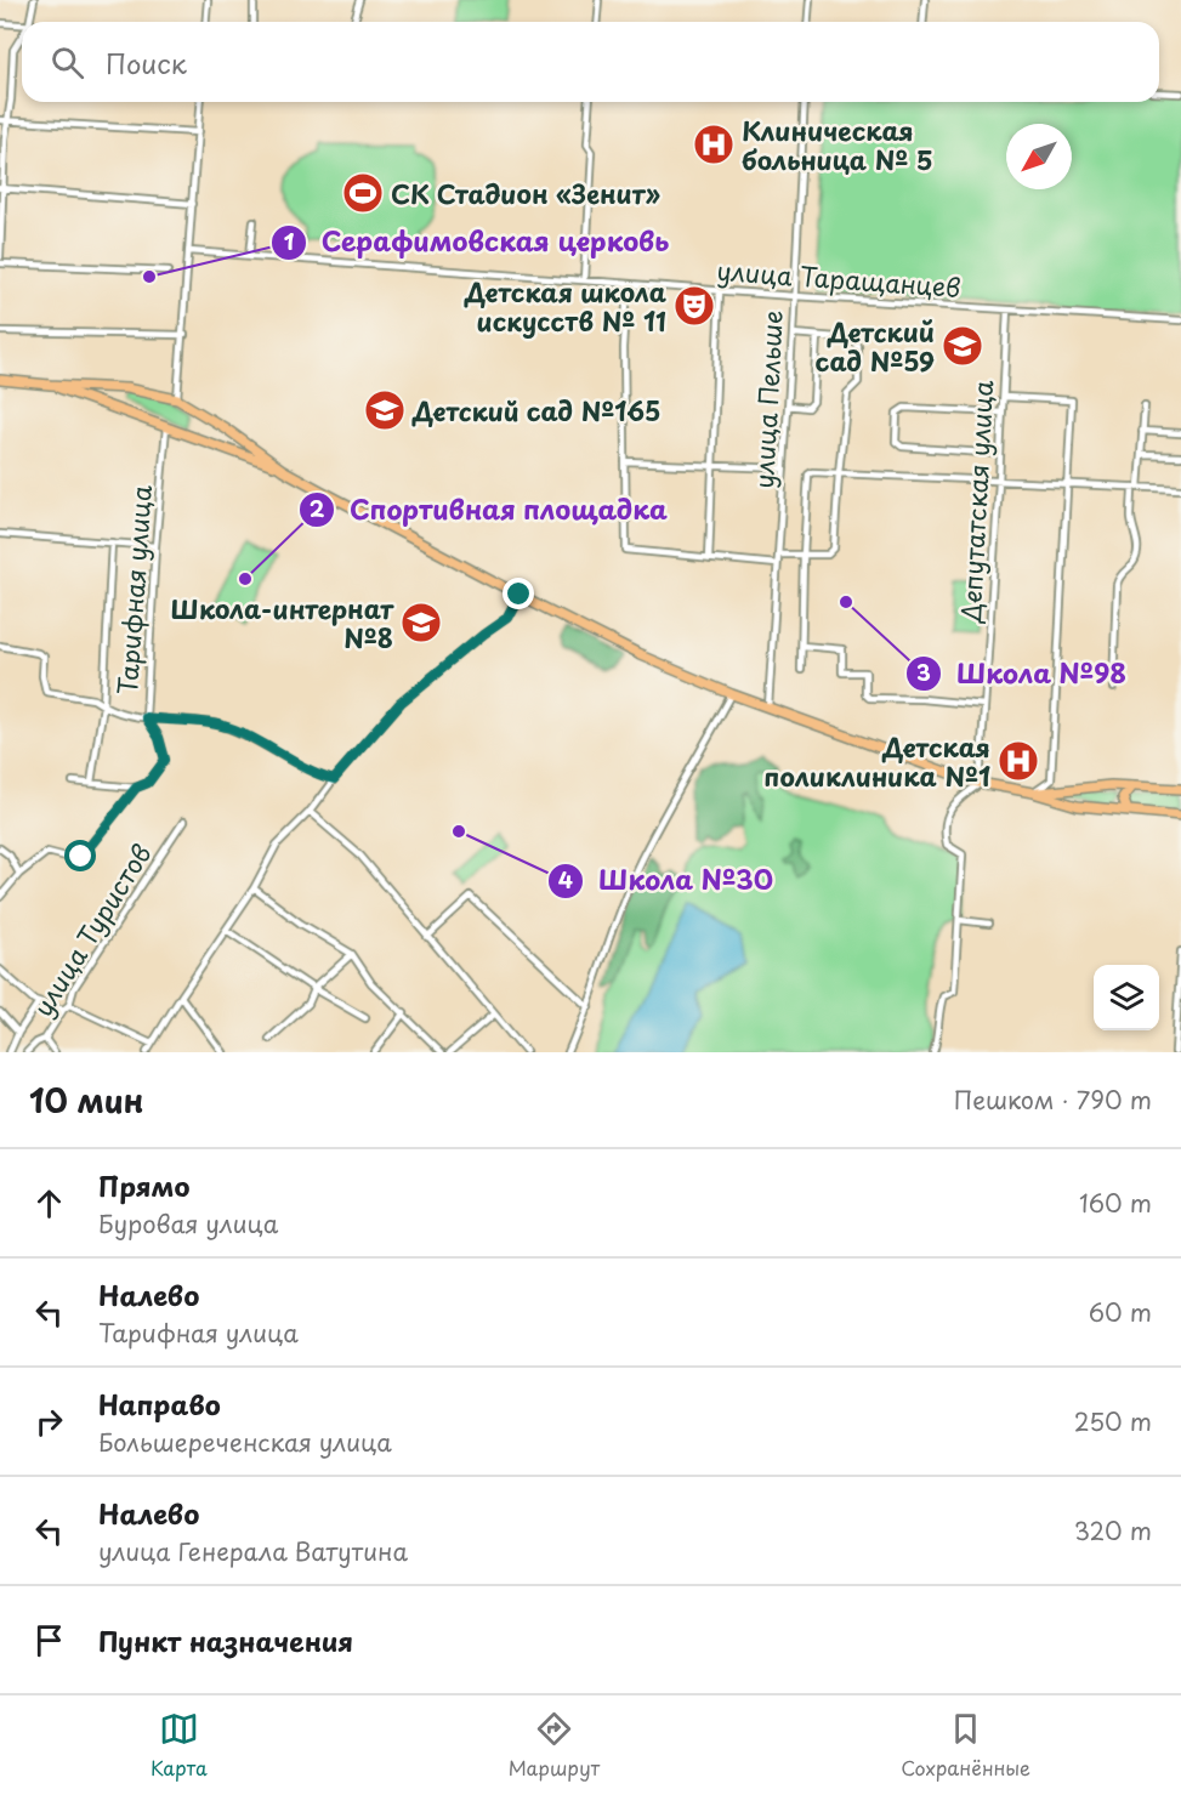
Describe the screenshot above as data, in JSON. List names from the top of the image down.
{
  "streets": {
    "street": [
      "улица Таращанцев",
      "улица Пельше",
      "Депутатская улица",
      "Тарифная улица",
      "улица Туристов"
    ]
  },
  "crossings": [
    ["улица Таращанцев", "улица Пельше"],
    ["улица Таращанцев", "Депутатская улица"]
  ],
  "places": {
    "hospital": ["Клиническая больница № 5", "Детская поликлиника №1"],
    "sports": ["СК Стадион «Зенит»"],
    "other": [
      "Серафимовская церковь",
      "Спортивная площадка",
      "Школа №98",
      "Школа №30"
    ],
    "theatre": ["Детская школа искусств № 11"],
    "school or university": ["Детский сад №59", "Детский сад №165", "Школа-интернат №8"]
  },
  "north": "bottom left",
  "page": {
    "search": "Поиск",
    "heading": ["10 мин", "Пешком · 790 m"],
    "list": [
      ["Прямо", "Буровая улица", "160 m"],
      ["Налево", "Тарифная улица", "60 m"],
      ["Направо", "Большереченская улица", "250 m"],
      ["Налево", "улица Генерала Ватутина", "320 m"],
      "Пункт назначения"
    ],
    "nav": ["Карта", "Маршрут", "Сохранённые"]
  }
}
